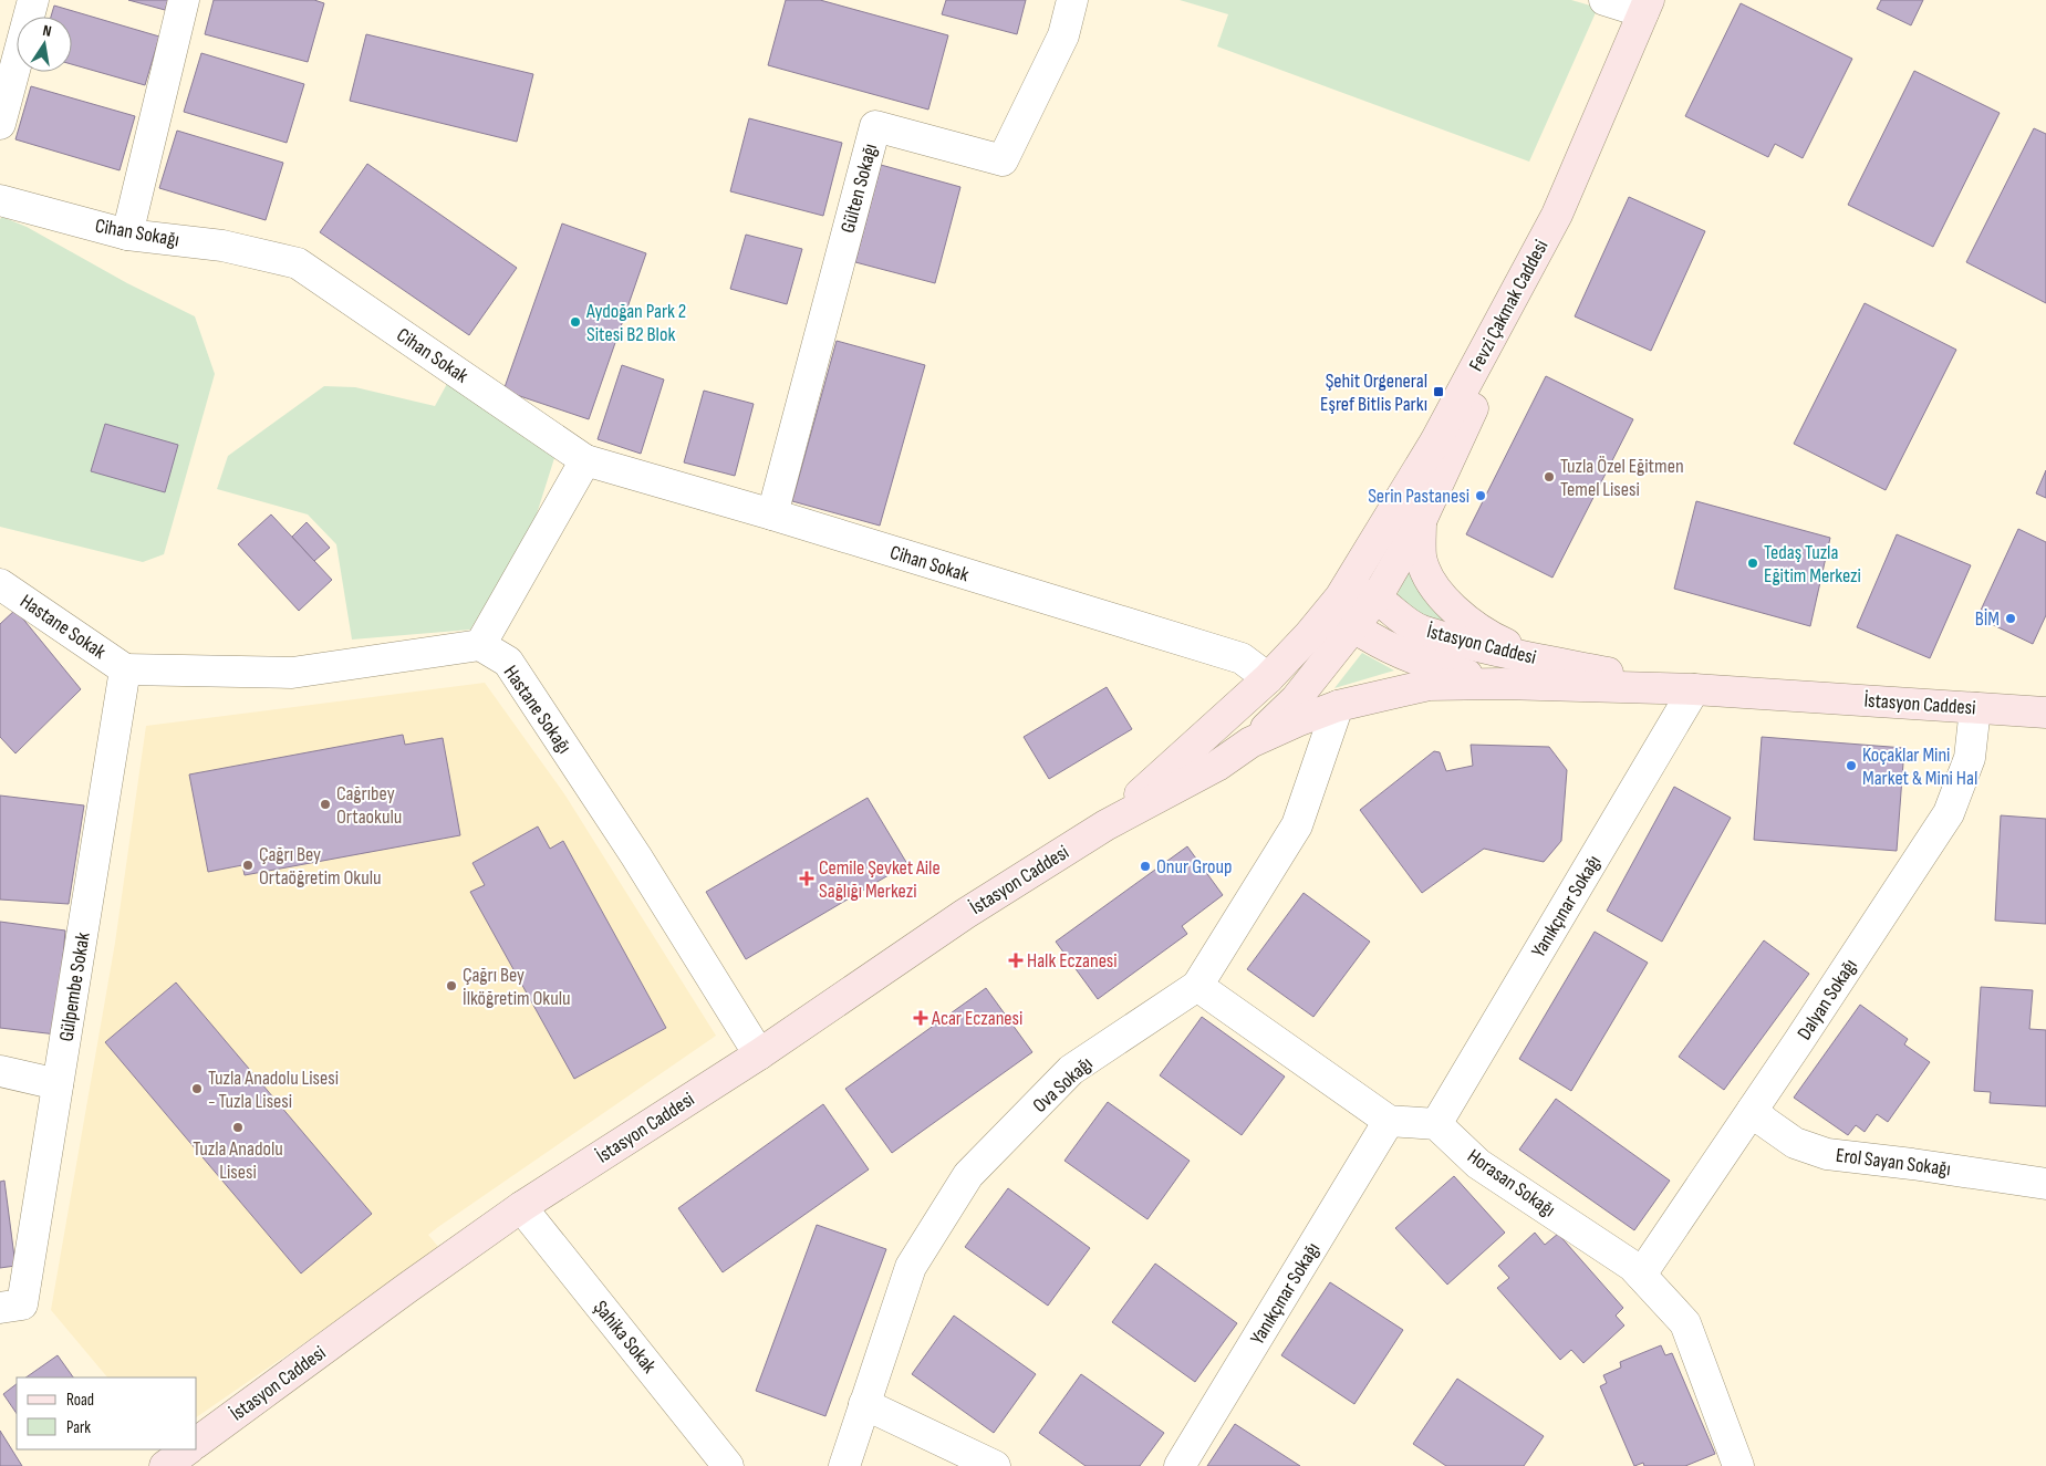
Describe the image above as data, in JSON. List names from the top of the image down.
{
  "streets": {
    "street": [
      "Gülten Sokağı",
      "Cihan Sokağı",
      "Fevzi Çakmak Caddesi",
      "Cihan Sokak",
      "Hastane Sokak",
      "İstasyon Caddesi",
      "Hastane Sokağı",
      "Yanıkçınar Sokağı",
      "Gülpembe Sokak",
      "Dalyan Sokağı",
      "Ova Sokağı",
      "Erol Sayan Sokağı",
      "Horasan Sokağı",
      "Şahika Sokak"
    ]
  },
  "crossings": [
    ["Gülten Sokağı", "Cihan Sokak"],
    ["Cihan Sokağı", "Cihan Sokak"],
    ["Fevzi Çakmak Caddesi", "İstasyon Caddesi"],
    ["Cihan Sokak", "İstasyon Caddesi"],
    ["Hastane Sokak", "Gülpembe Sokak"],
    ["İstasyon Caddesi", "Hastane Sokağı"],
    ["İstasyon Caddesi", "Yanıkçınar Sokağı"],
    ["İstasyon Caddesi", "Dalyan Sokağı"],
    ["İstasyon Caddesi", "Ova Sokağı"],
    ["İstasyon Caddesi", "Şahika Sokak"],
    ["Yanıkçınar Sokağı", "Horasan Sokağı"],
    ["Dalyan Sokağı", "Erol Sayan Sokağı"],
    ["Dalyan Sokağı", "Horasan Sokağı"]
  ],
  "places": {
    "other": [
      "Aydoğan Park 2 Sitesi B2 Blok",
      "Tuzla Özel Eğitmen Temel Lisesi",
      "Serin Pastanesi",
      "Tedaş Tuzla Eğitim Merkezi",
      "BİM",
      "Koçaklar Mini Market & Mini Hal",
      "Cağrıbey Ortaokulu",
      "Çağrı Bey Ortaöğretim Okulu",
      "Onur Group",
      "Çağrı Bey İlköğretim Okulu",
      "Tuzla Anadolu Lisesi - Tuzla Lisesi",
      "Tuzla Anadolu Lisesi"
    ],
    "transit": ["Şehit Orgeneral Eşref Bitlis Parkı"],
    "health": ["Cemile Şevket Aile Sağlığı Merkezi", "Halk Eczanesi", "Acar Eczanesi"]
  },
  "legend": ["Road", "Park"],
  "north": "top"
}
